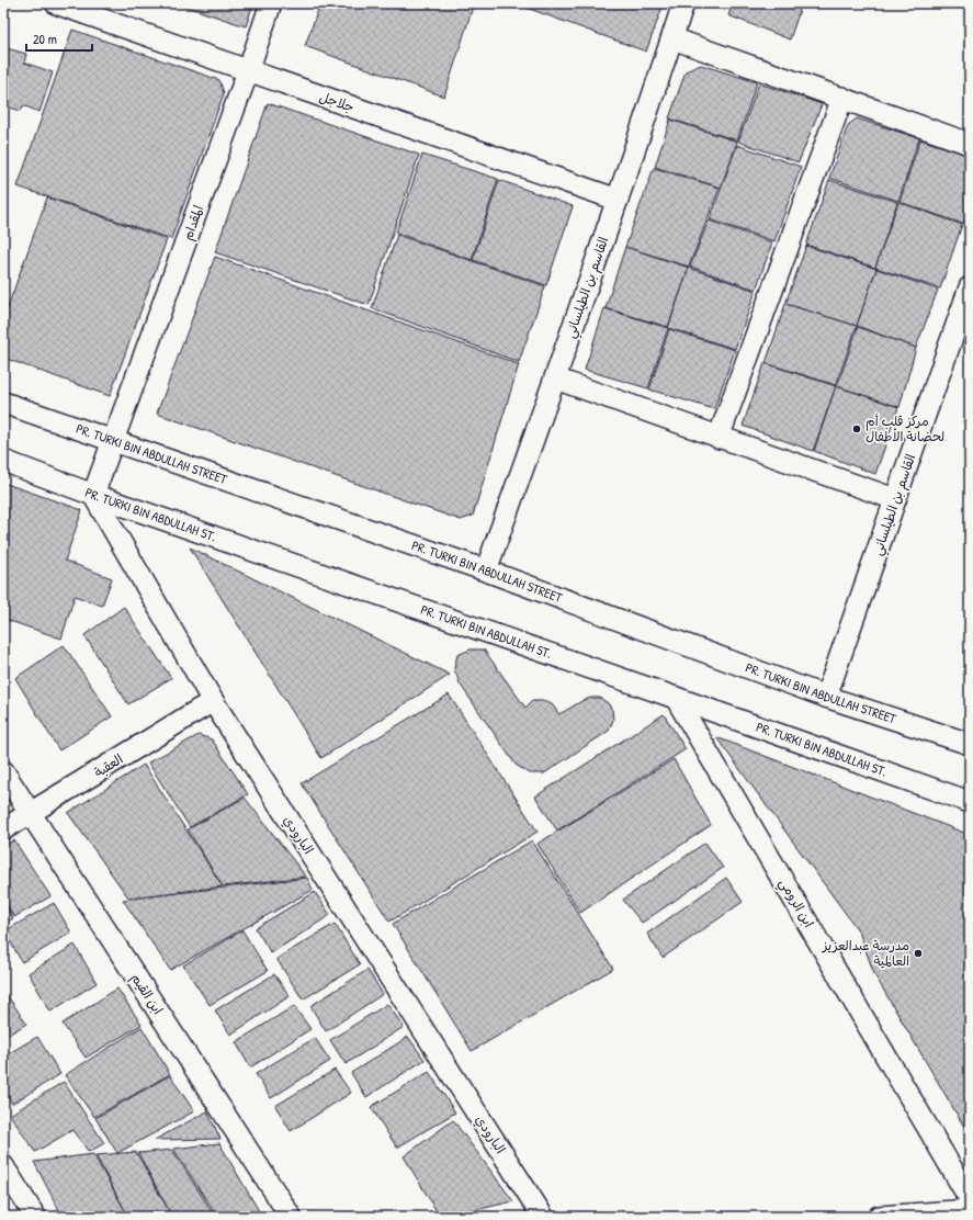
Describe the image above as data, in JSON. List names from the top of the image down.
{
  "streets": {
    "street": [
      "جلاجل",
      "المقدام",
      "القاسم بن الطيلساني",
      "PR. TURKI BIN ABDULLAH STREET",
      "PR. TURKI BIN ABDULLAH ST.",
      "العقبة",
      "البارودي",
      "ابن الرومي",
      "ابن القيم"
    ]
  },
  "crossings": [
    ["جلاجل", "المقدام"],
    ["جلاجل", "القاسم بن الطيلساني"],
    ["المقدام", "PR. TURKI BIN ABDULLAH STREET"],
    ["القاسم بن الطيلساني", "PR. TURKI BIN ABDULLAH STREET"],
    ["PR. TURKI BIN ABDULLAH ST.", "البارودي"],
    ["PR. TURKI BIN ABDULLAH ST.", "ابن الرومي"],
    ["العقبة", "البارودي"],
    ["العقبة", "ابن القيم"]
  ],
  "places": ["مركز قلب أم لحضانة الأطفال", "مدرسة عبدالعزيز العالمية"],
  "scale_bar": "20 m"
}
